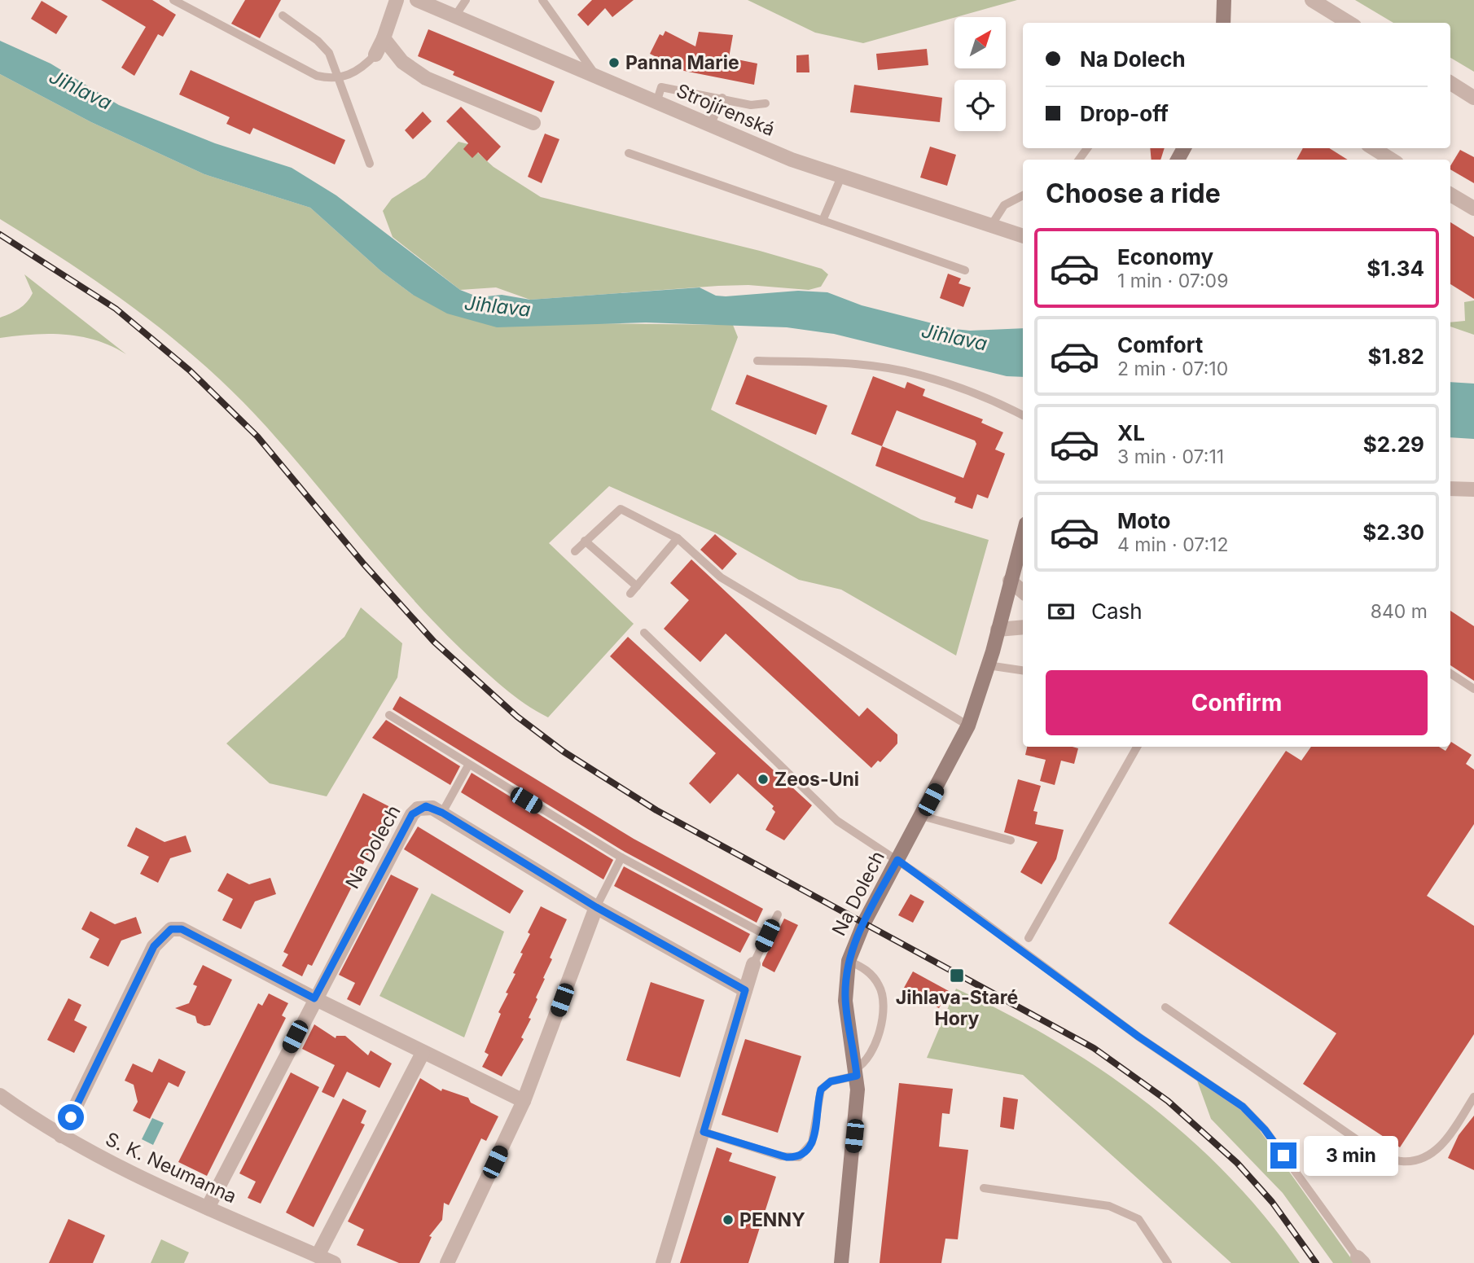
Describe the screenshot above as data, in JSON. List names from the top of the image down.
{
  "streets": {
    "main road": ["Na Dolech"],
    "street": ["Strojírenská", "S. K. Neumanna"]
  },
  "crossings": [
    ["Na Dolech", "S. K. Neumanna"]
  ],
  "water": ["Jihlava"],
  "places": {
    "other": ["Panna Marie", "Zeos-Uni", "PENNY"],
    "transit": ["Jihlava-Staré Hory"]
  },
  "north": "top right",
  "page": {
    "banner": ["Na Dolech", "Drop-off"],
    "heading": "Choose a ride",
    "list": [
      {
        "name": "Economy",
        "note": "1 min · 07:09",
        "value": "$1.34"
      },
      {
        "name": "Comfort",
        "note": "2 min · 07:10",
        "value": "$1.82"
      },
      {
        "name": "XL",
        "note": "3 min · 07:11",
        "value": "$2.29"
      },
      {
        "name": "Moto",
        "note": "4 min · 07:12",
        "value": "$2.30"
      }
    ],
    "pay": ["Cash", "840 m"],
    "buttons": "Confirm",
    "bubble": "3 min"
  }
}
